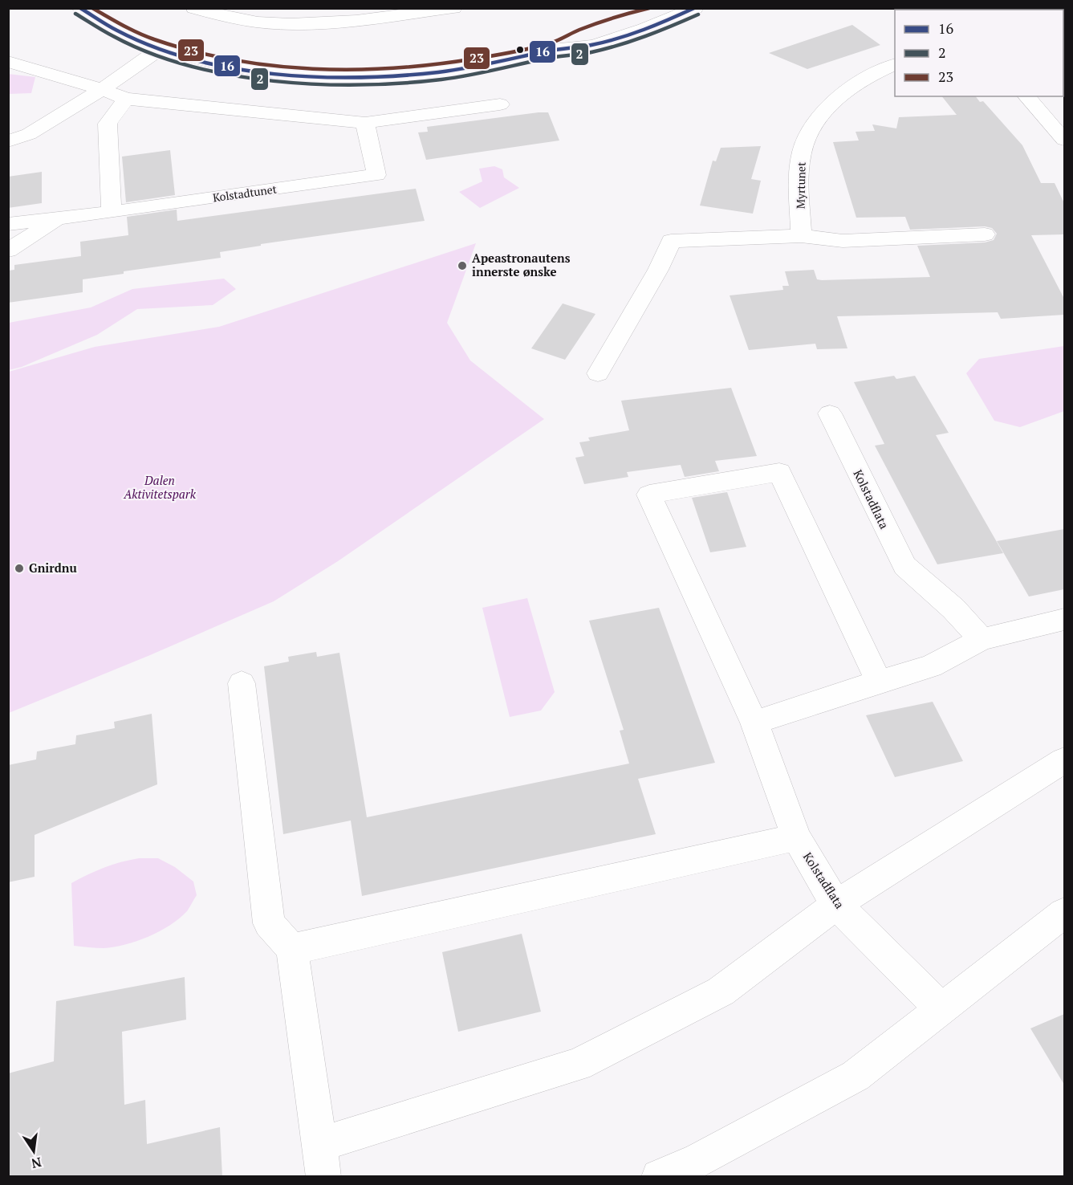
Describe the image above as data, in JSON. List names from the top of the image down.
{
  "streets": {
    "street": ["Myrtunet", "Kolstadtunet", "Kolstadflata"]
  },
  "parks": ["Dalen Aktivitetspark"],
  "places": ["Apeastronautens innerste ønske", "Gnirdnu"],
  "lines": ["transit line 16", "transit line 23", "transit line 2"],
  "legend": ["16", "2", "23"],
  "north": "bottom"
}
